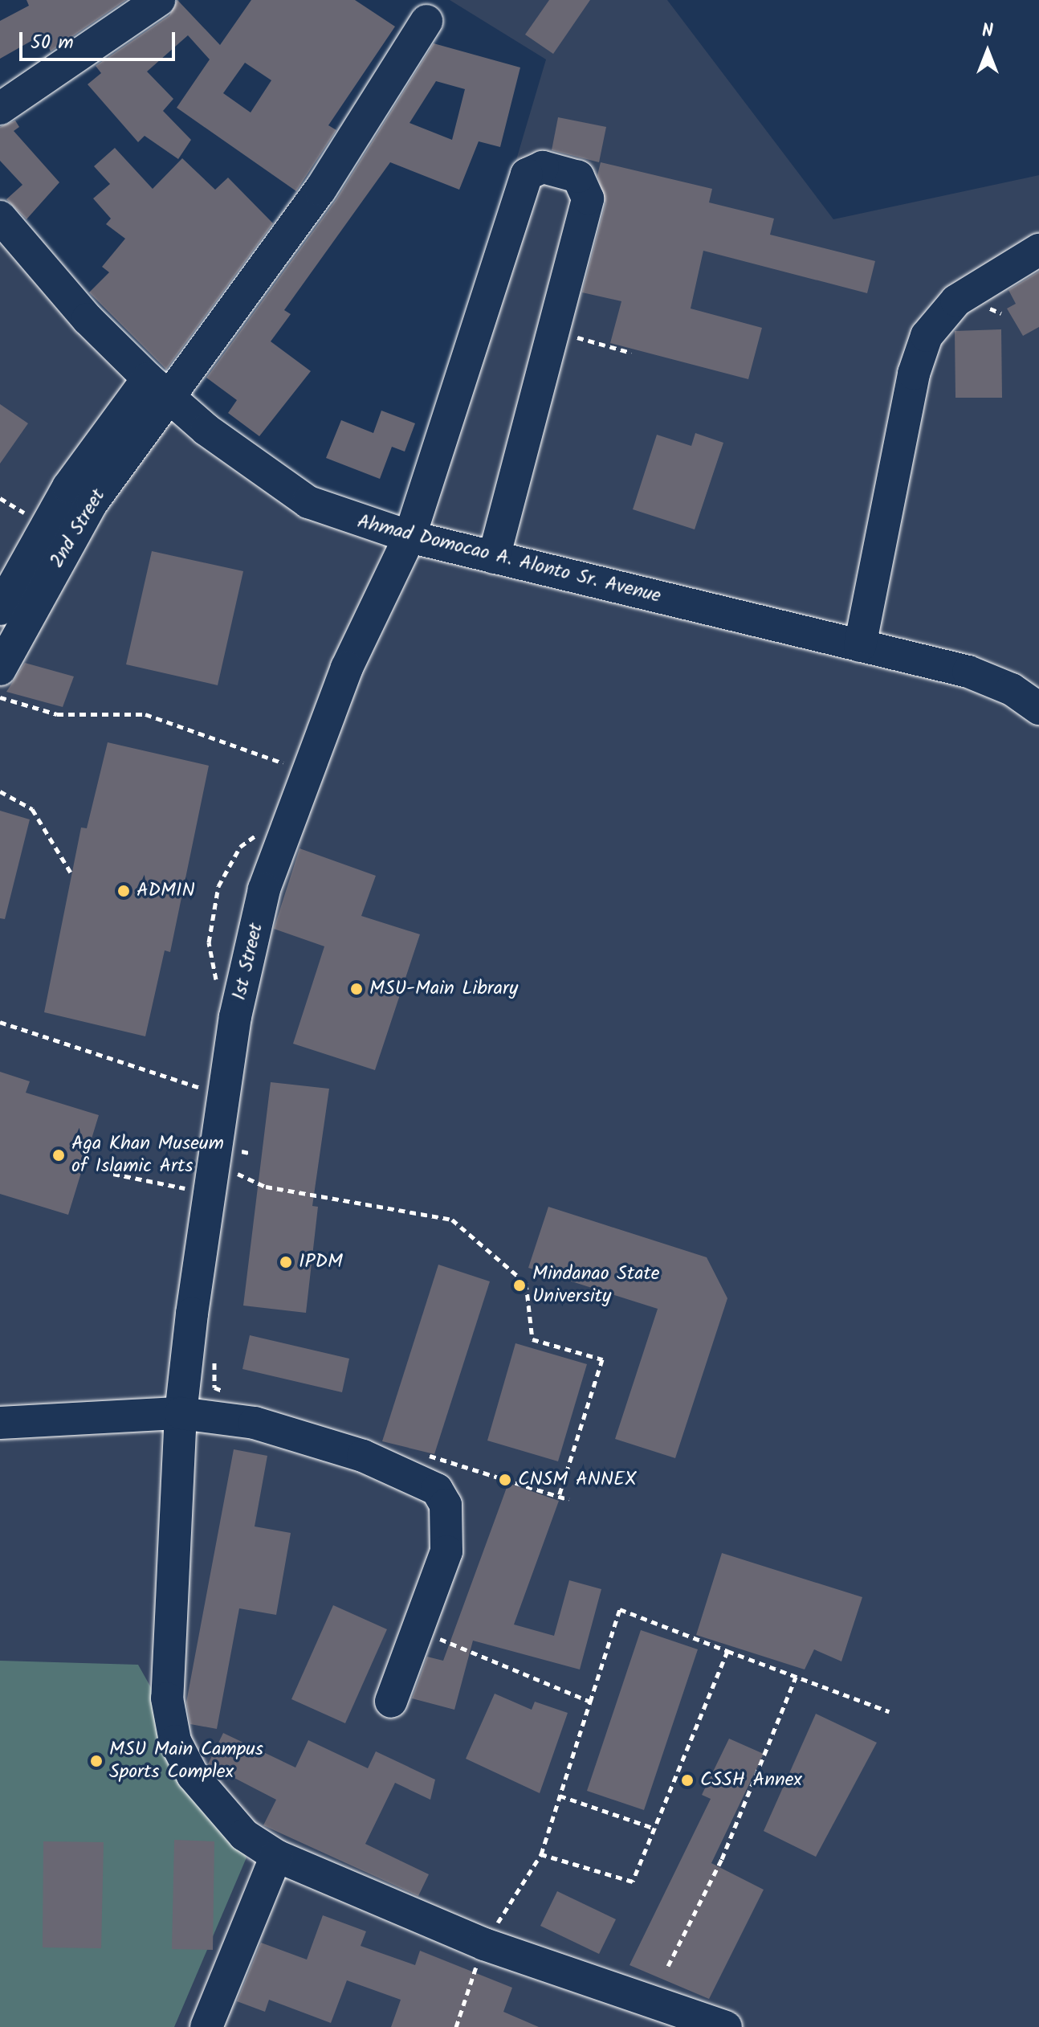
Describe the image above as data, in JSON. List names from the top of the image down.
{
  "streets": {
    "street": ["2nd Street", "Ahmad Domocao A. Alonto Sr. Avenue", "1st Street"]
  },
  "crossings": [
    ["2nd Street", "Ahmad Domocao A. Alonto Sr. Avenue"],
    ["Ahmad Domocao A. Alonto Sr. Avenue", "1st Street"]
  ],
  "places": [
    "ADMIN",
    "MSU-Main Library",
    "Aga Khan Museum of Islamic Arts",
    "IPDM",
    "Mindanao State University",
    "CNSM ANNEX",
    "MSU Main Campus Sports Complex",
    "CSSH Annex"
  ],
  "scale_bar": "50 m",
  "north": "top"
}
